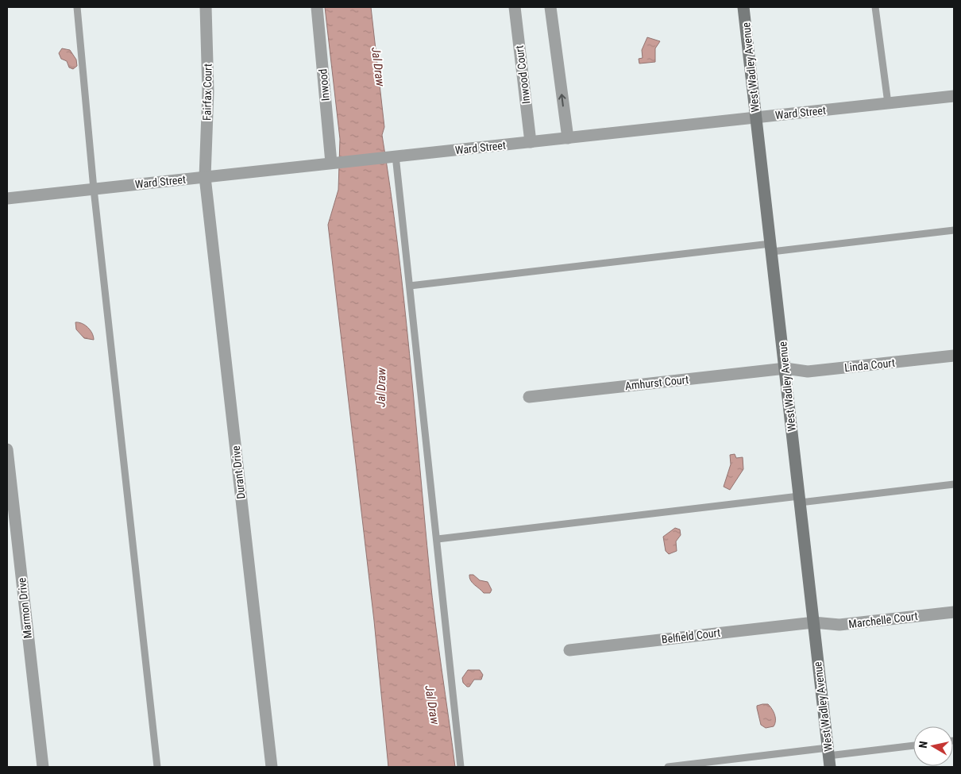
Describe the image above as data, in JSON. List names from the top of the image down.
{
  "streets": {
    "main road": ["West Wadley Avenue"],
    "street": [
      "Inwood Court",
      "Inwood",
      "Fairfax Court",
      "Ward Street",
      "Linda Court",
      "Amhurst Court",
      "Durant Drive",
      "Marmon Drive",
      "Marchelle Court",
      "Belfield Court"
    ]
  },
  "crossings": [
    ["West Wadley Avenue", "Ward Street"],
    ["West Wadley Avenue", "Linda Court"],
    ["West Wadley Avenue", "Amhurst Court"],
    ["West Wadley Avenue", "Marchelle Court"],
    ["West Wadley Avenue", "Belfield Court"],
    ["Inwood Court", "Ward Street"],
    ["Inwood", "Ward Street"],
    ["Fairfax Court", "Ward Street"],
    ["Fairfax Court", "Durant Drive"],
    ["Ward Street", "Durant Drive"],
    ["Linda Court", "Amhurst Court"],
    ["Marchelle Court", "Belfield Court"]
  ],
  "water": ["Jal Draw"],
  "north": "left"
}
